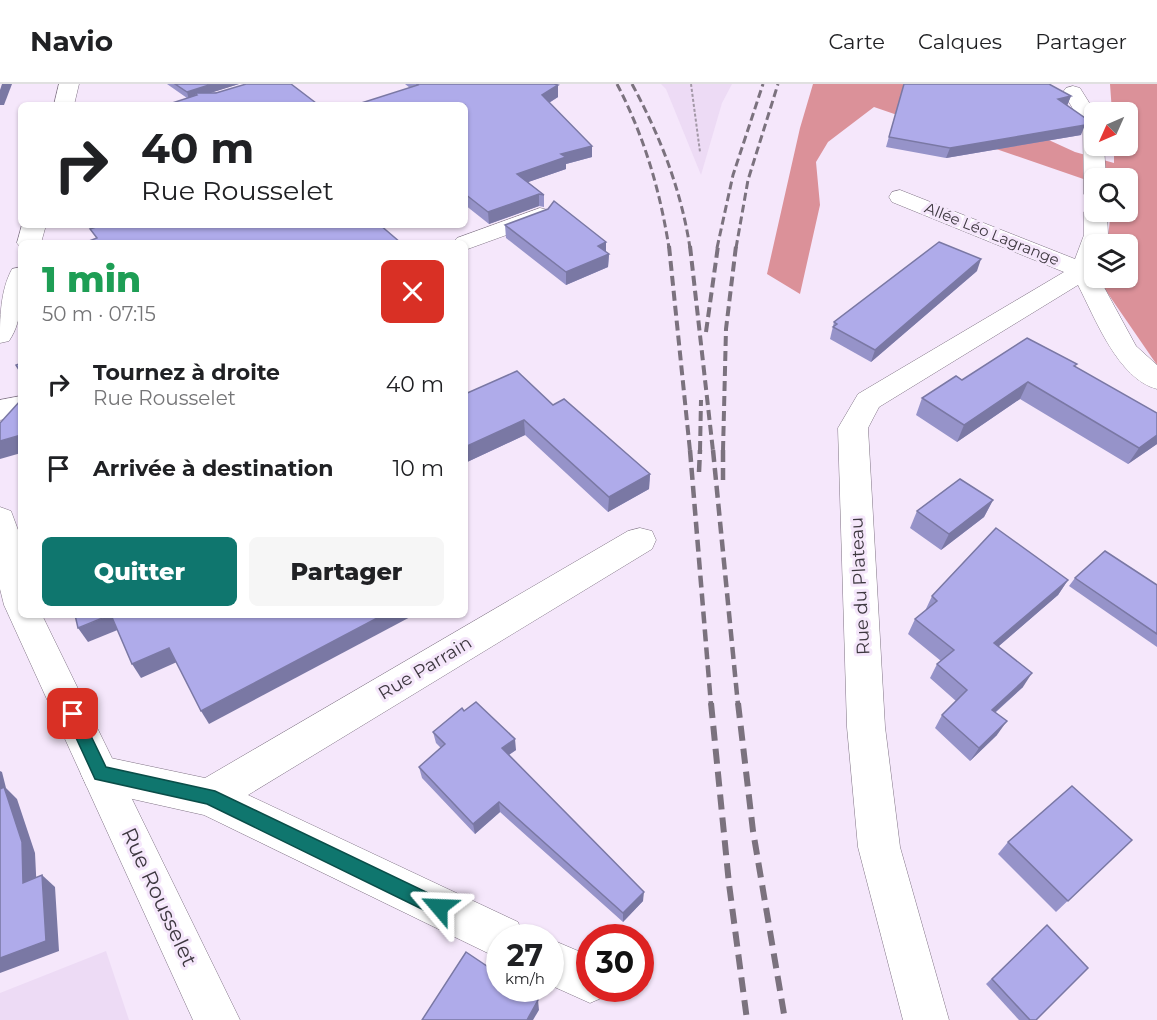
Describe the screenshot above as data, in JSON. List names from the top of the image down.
{
  "streets": {
    "street": [
      "Allée Léo Lagrange",
      "Rue du Plateau",
      "Rue Parrain",
      "Rue Rousselet"
    ]
  },
  "crossings": [
    ["Allée Léo Lagrange", "Rue du Plateau"]
  ],
  "north": "bottom left",
  "page": {
    "header": "Navio",
    "nav": ["Carte", "Calques", "Partager"],
    "turn": ["40 m", "Rue Rousselet"],
    "heading": ["1 min", "50 m · 07:15"],
    "list": [
      {
        "name": "Tournez à droite",
        "note": "Rue Rousselet",
        "value": "40 m"
      },
      {
        "name": "Arrivée à destination",
        "value": "10 m"
      }
    ],
    "buttons": ["Quitter", "Partager"],
    "speed": "27 km/h",
    "limit": "30"
  }
}
